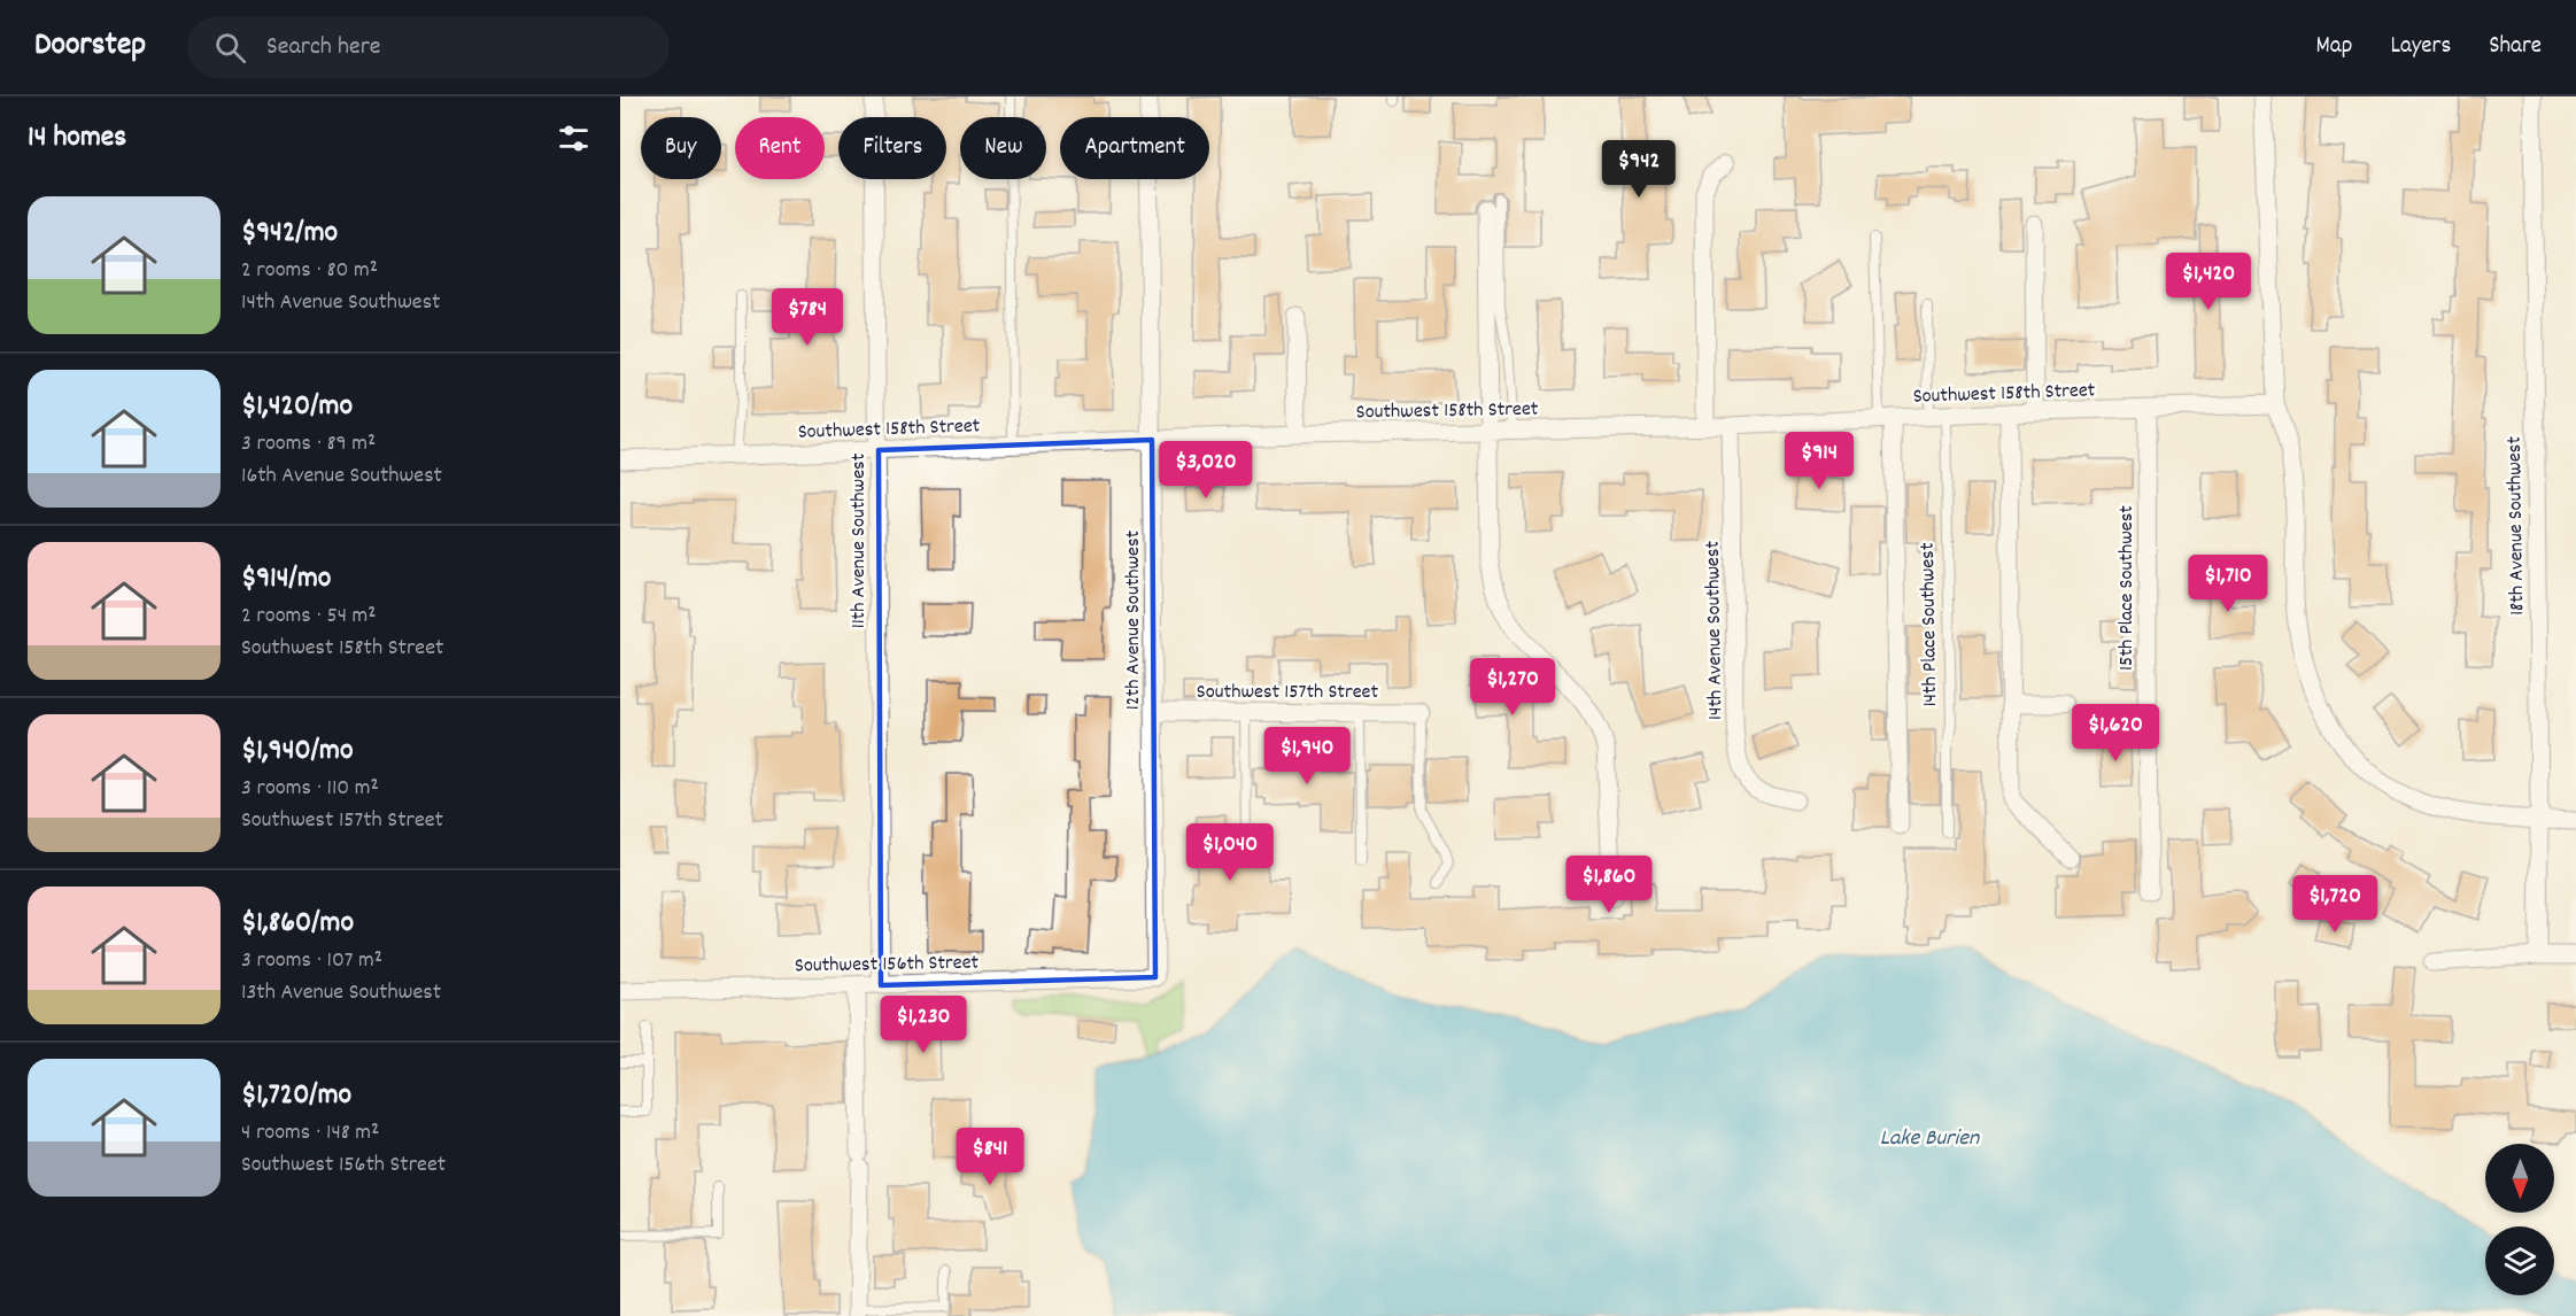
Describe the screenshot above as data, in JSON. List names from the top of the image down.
{
  "streets": {
    "street": [
      "Southwest 158th Street",
      "18th Avenue Southwest",
      "11th Avenue Southwest",
      "15th Place Southwest",
      "12th Avenue Southwest",
      "14th Place Southwest",
      "14th Avenue Southwest",
      "Southwest 157th Street",
      "Southwest 156th Street"
    ]
  },
  "crossings": [
    ["Southwest 158th Street", "11th Avenue Southwest"],
    ["Southwest 158th Street", "15th Place Southwest"],
    ["Southwest 158th Street", "12th Avenue Southwest"],
    ["Southwest 158th Street", "14th Place Southwest"],
    ["Southwest 158th Street", "14th Avenue Southwest"],
    ["11th Avenue Southwest", "Southwest 156th Street"],
    ["12th Avenue Southwest", "Southwest 157th Street"],
    ["12th Avenue Southwest", "Southwest 156th Street"]
  ],
  "water": ["Lake Burien"],
  "north": "bottom",
  "page": {
    "header": "Doorstep",
    "search": "Search here",
    "nav": ["Map", "Layers", "Share"],
    "heading": "14 homes",
    "chip": [
      "Buy",
      "Rent",
      "Filters",
      "New",
      "Apartment"
    ],
    "price": [
      "$942",
      "$1,420",
      "$784",
      "$914",
      "$3,020",
      "$1,710",
      "$1,270",
      "$1,620",
      "$1,940",
      "$1,040",
      "$1,860",
      "$1,720",
      "$1,230",
      "$841"
    ],
    "list": [
      {
        "name": "$942/mo",
        "note": "2 rooms · 80 m² · 14th Avenue Southwest"
      },
      {
        "name": "$1,420/mo",
        "note": "3 rooms · 89 m² · 16th Avenue Southwest"
      },
      {
        "name": "$914/mo",
        "note": "2 rooms · 54 m² · Southwest 158th Street"
      },
      {
        "name": "$1,940/mo",
        "note": "3 rooms · 110 m² · Southwest 157th Street"
      },
      {
        "name": "$1,860/mo",
        "note": "3 rooms · 107 m² · 13th Avenue Southwest"
      },
      {
        "name": "$1,720/mo",
        "note": "4 rooms · 148 m² · Southwest 156th Street"
      }
    ]
  }
}
